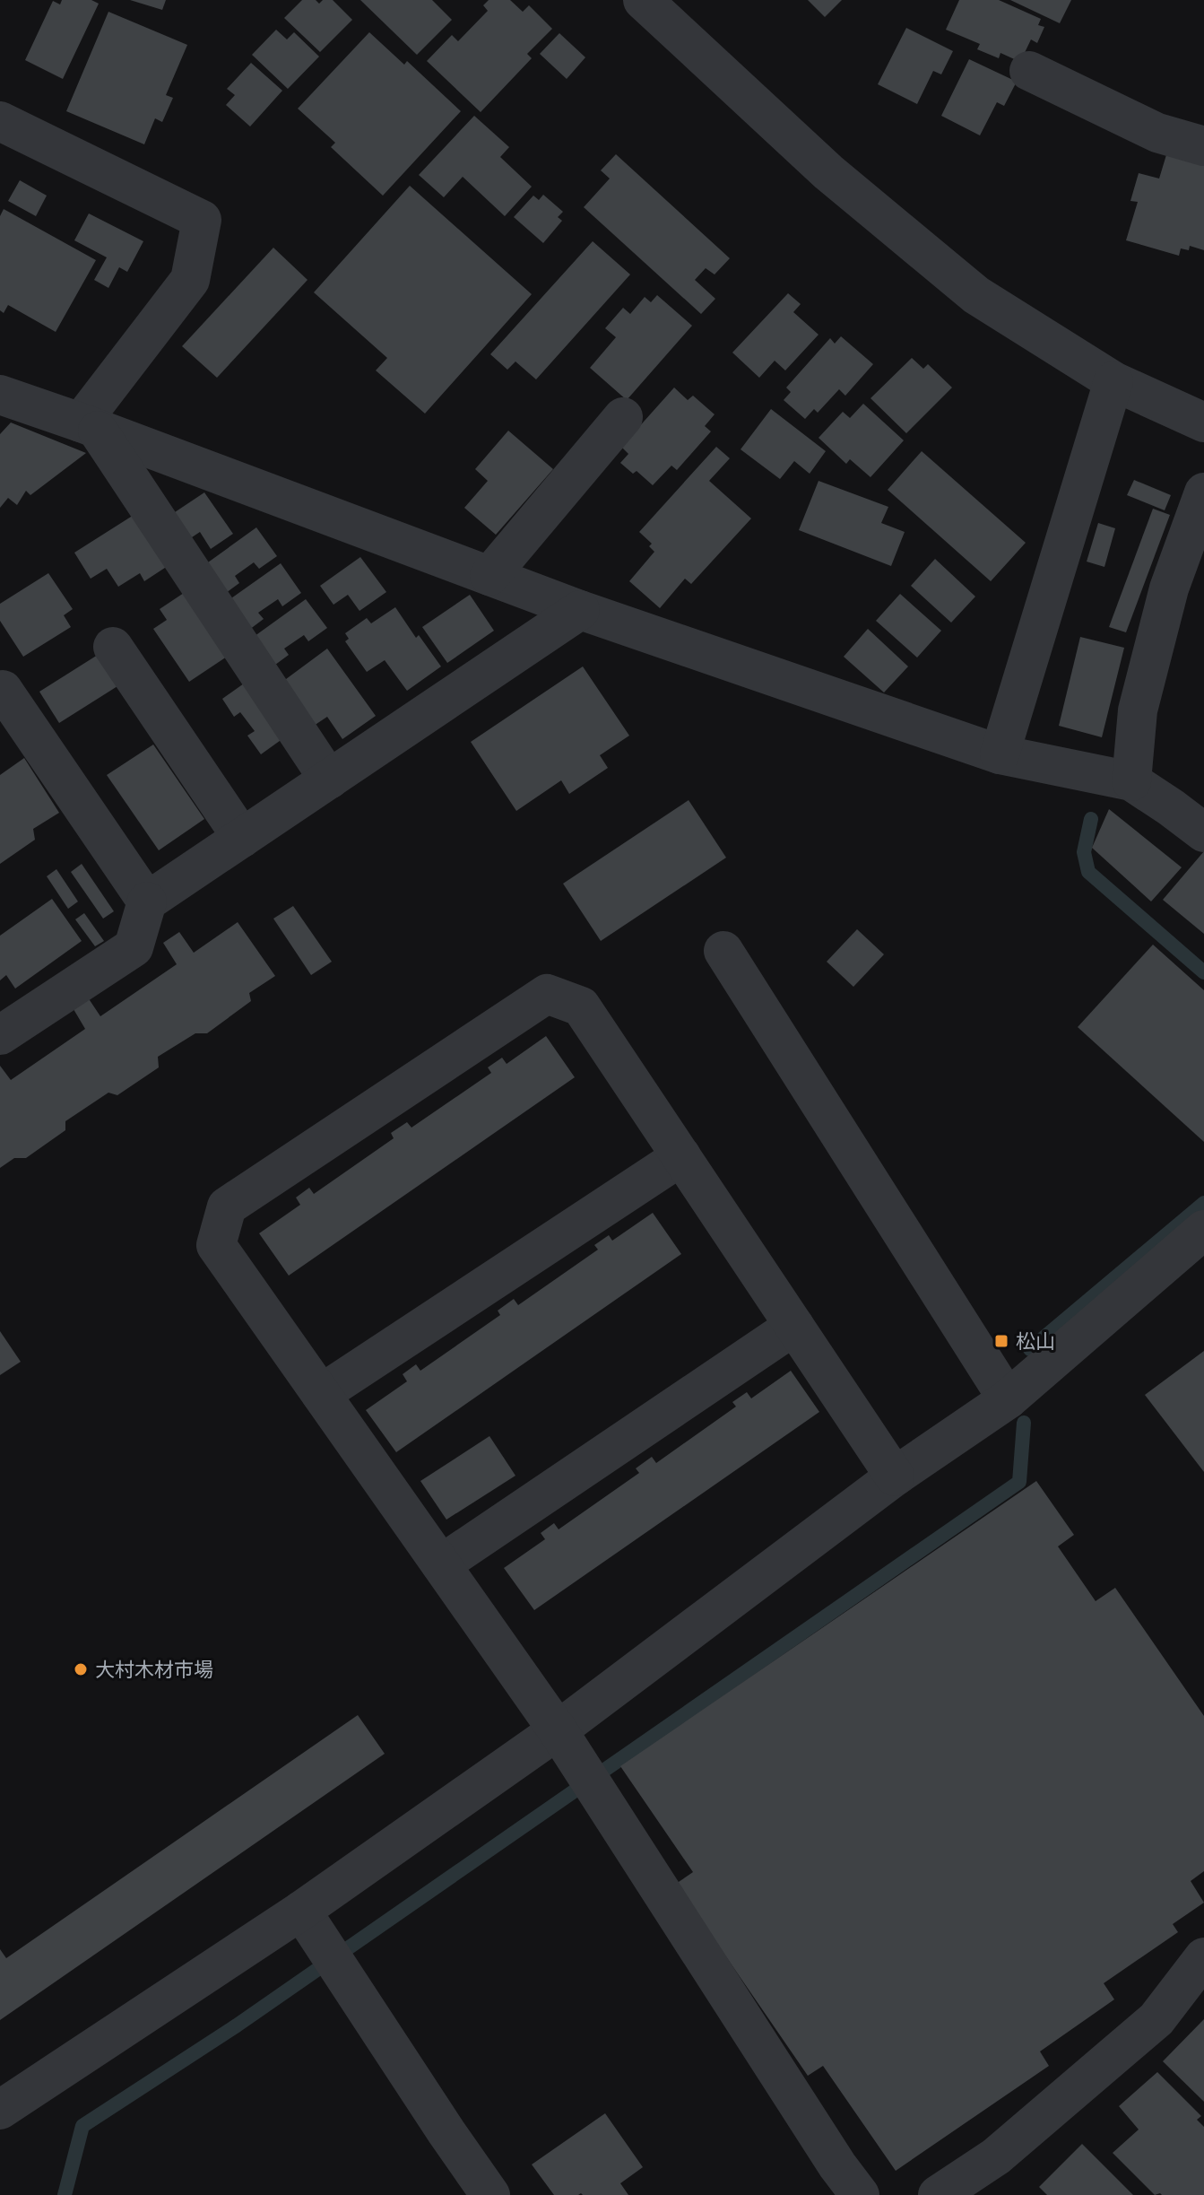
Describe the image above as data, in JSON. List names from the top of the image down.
{
  "places": {
    "transit": ["松山"],
    "other": ["大村木材市場"]
  }
}
